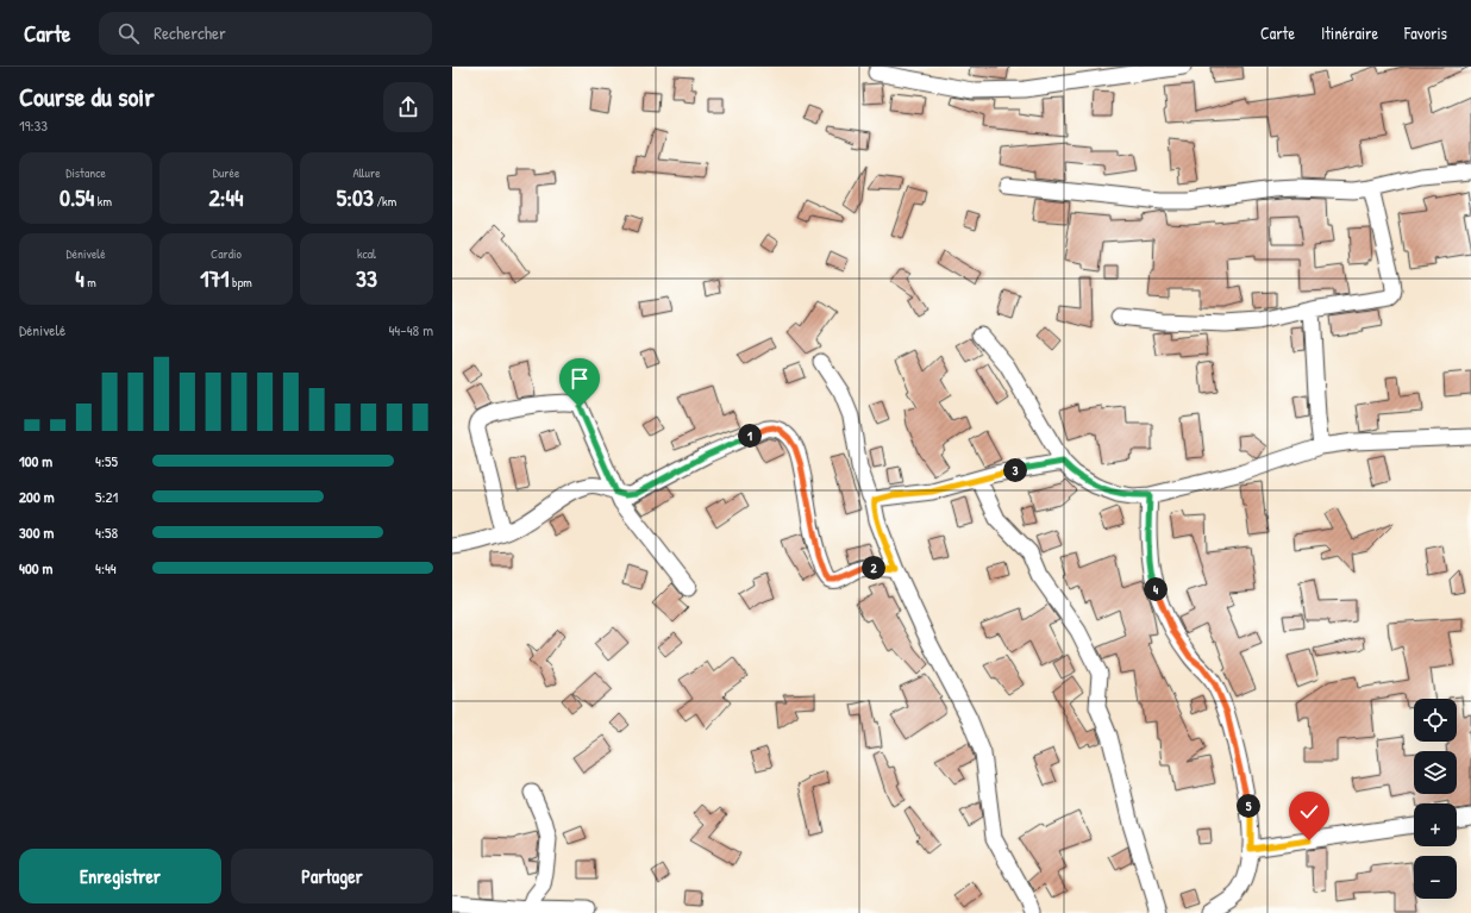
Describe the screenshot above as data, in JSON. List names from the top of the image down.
{
  "page": {
    "header": "Carte",
    "search": "Rechercher",
    "nav": ["Carte", "Itinéraire", "Favoris"],
    "heading": ["Course du soir", "19:33"],
    "stats": [
      ["Distance", "0.54 km"],
      ["Durée", "2:44"],
      ["Allure", "5:03 /km"],
      ["Dénivelé", "4 m"],
      ["Cardio", "171 bpm"],
      ["kcal", "33"]
    ],
    "chart": ["Dénivelé", "44–48 m"],
    "pins": [
      "1",
      "3",
      "2",
      "4",
      "5"
    ],
    "list": [
      {
        "name": "100 m",
        "note": "4:55"
      },
      {
        "name": "200 m",
        "note": "5:21"
      },
      {
        "name": "300 m",
        "note": "4:58"
      },
      {
        "name": "400 m",
        "note": "4:44"
      }
    ],
    "map_buttons": ["+", "−"],
    "buttons": ["Enregistrer", "Partager"]
  }
}
